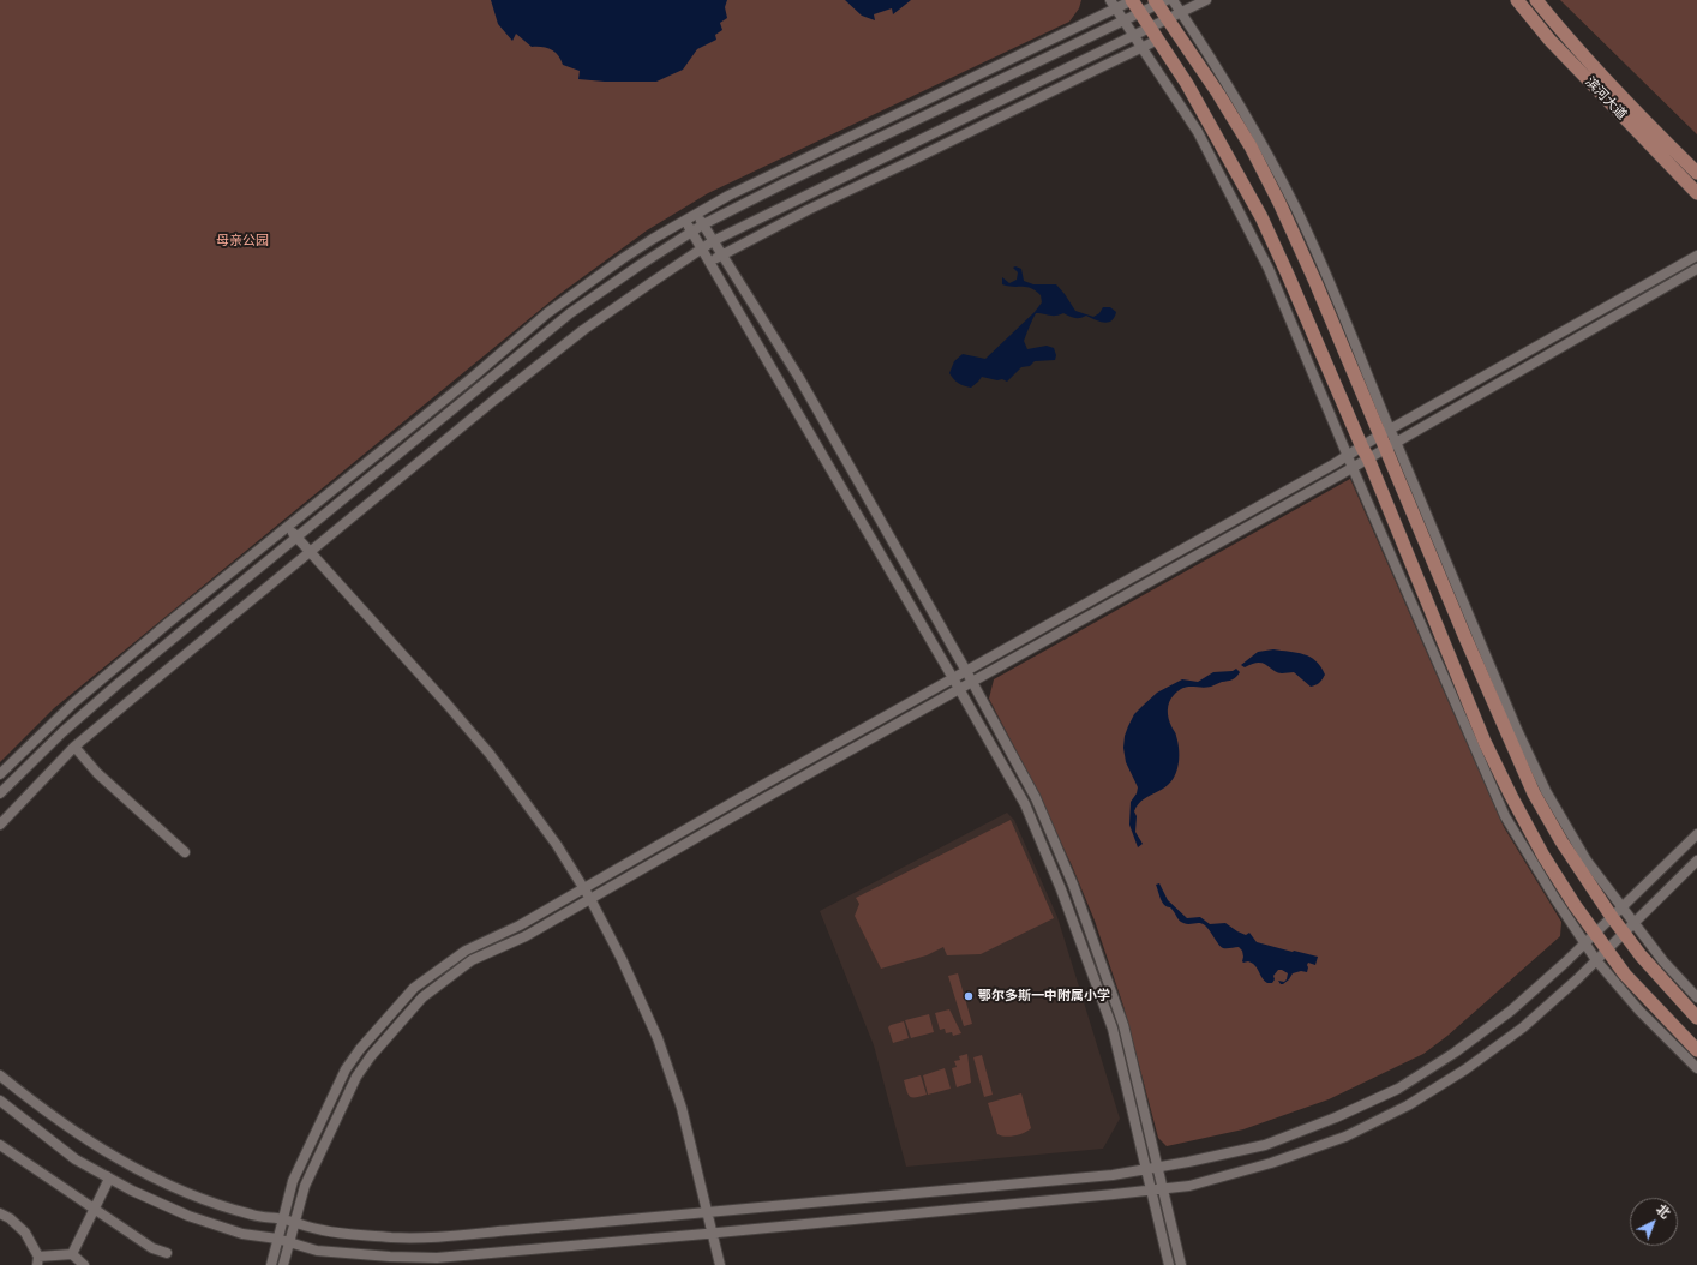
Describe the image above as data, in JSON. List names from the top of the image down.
{
  "streets": {
    "main road": ["滨河大道"]
  },
  "parks": ["母亲公园"],
  "places": ["鄂尔多斯一中附属小学"],
  "north": "top right"
}
